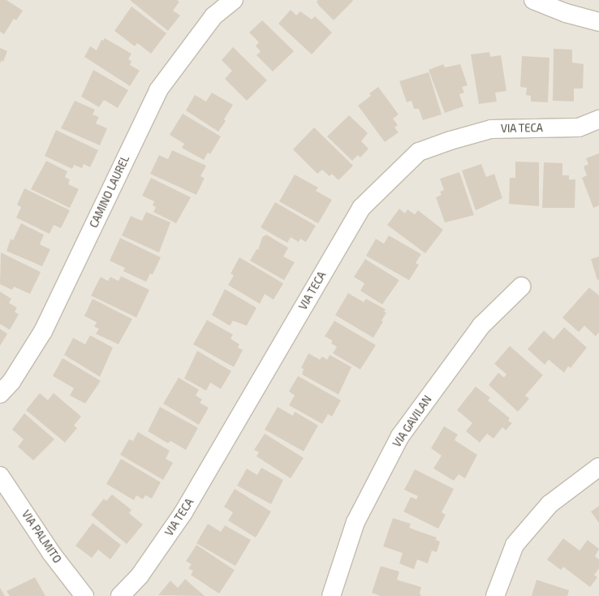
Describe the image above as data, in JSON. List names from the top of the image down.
{
  "streets": {
    "street": [
      "VIA TECA",
      "CAMINO LAUREL",
      "VIA GAVILAN",
      "VIA PALMITO"
    ]
  }
}
